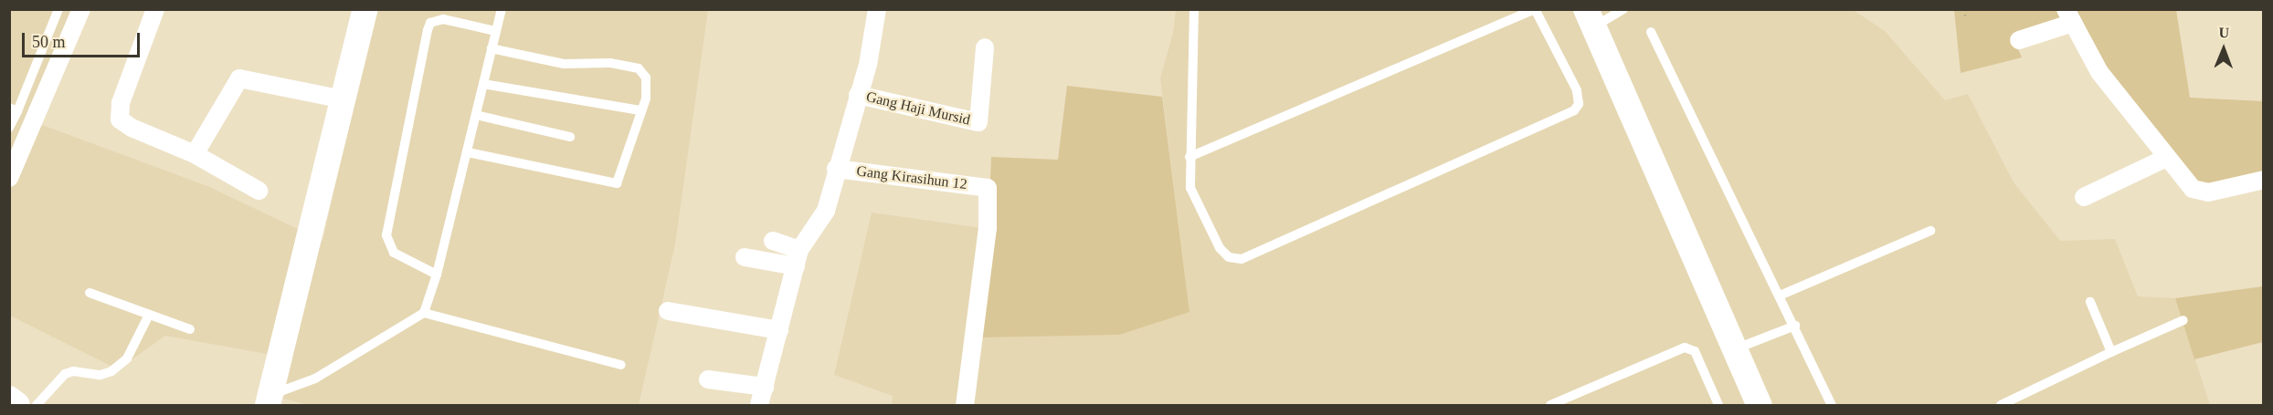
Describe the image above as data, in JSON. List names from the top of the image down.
{
  "streets": {
    "street": ["Gang Haji Mursid", "Gang Kirasihun 12"]
  },
  "scale_bar": "50 m",
  "north": "top"
}
